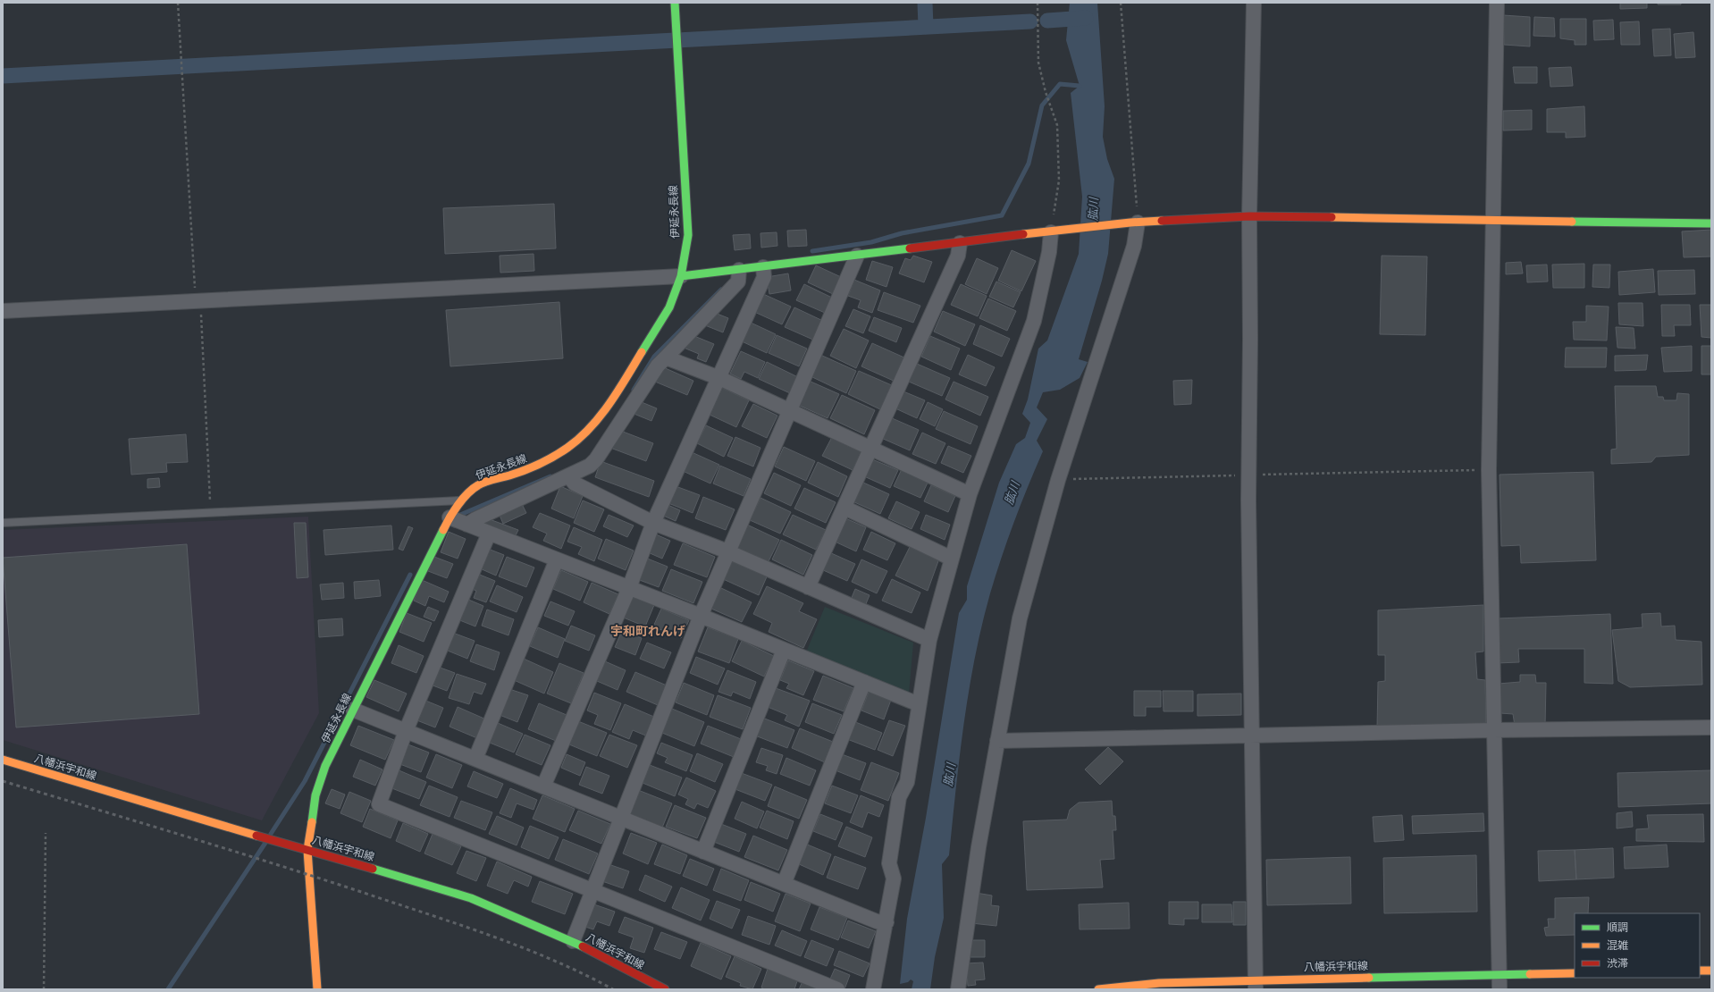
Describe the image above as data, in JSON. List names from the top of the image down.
{
  "streets": {
    "main road": ["伊延永長線", "八幡浜宇和線"]
  },
  "crossings": [
    ["伊延永長線", "八幡浜宇和線"]
  ],
  "districts": ["宇和町れんげ"],
  "water": ["肱川"],
  "legend": ["順調", "混雑", "渋滞"]
}
